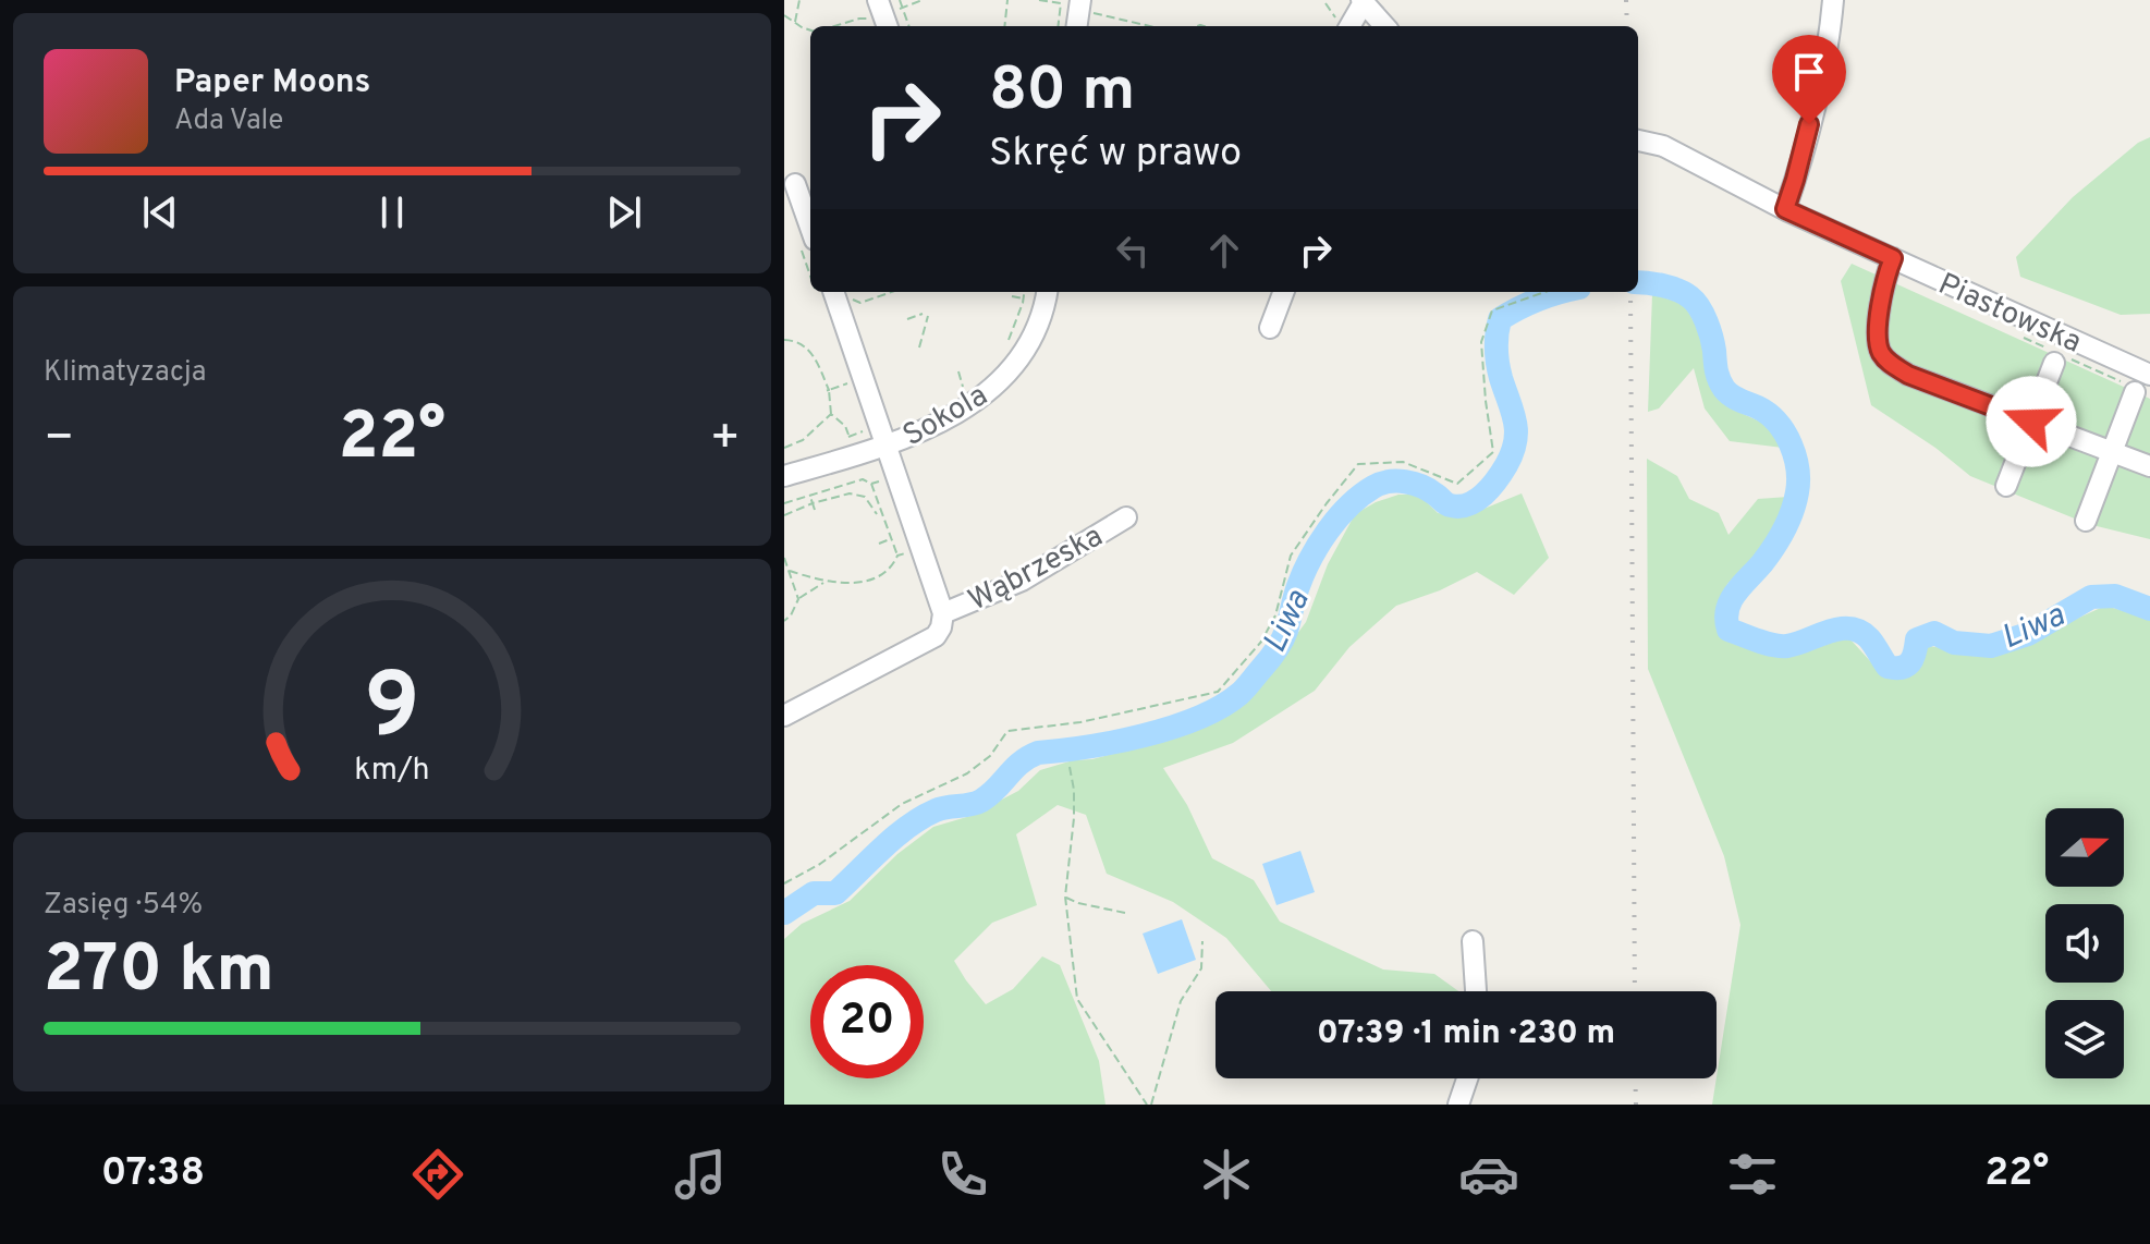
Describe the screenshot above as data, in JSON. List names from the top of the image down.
{
  "streets": {
    "street": ["Piastowska", "Sokola", "Wąbrzeska"]
  },
  "crossings": [
    ["Sokola", "Wąbrzeska"]
  ],
  "water": ["Liwa"],
  "north": "right",
  "page": {
    "turn": ["80 m", "Skręć w prawo"],
    "song": ["Paper Moons", "Ada Vale"],
    "tile": [
      "Klimatyzacja",
      ["Zasięg · 54%", "270 km"]
    ],
    "heat": ["−", "22°", "+"],
    "limit": "20",
    "trip": "07:39 · 1 min · 230 m",
    "tabs": ["07:38", "22°"],
    "gauge": ["9", "km/h"]
  }
}
